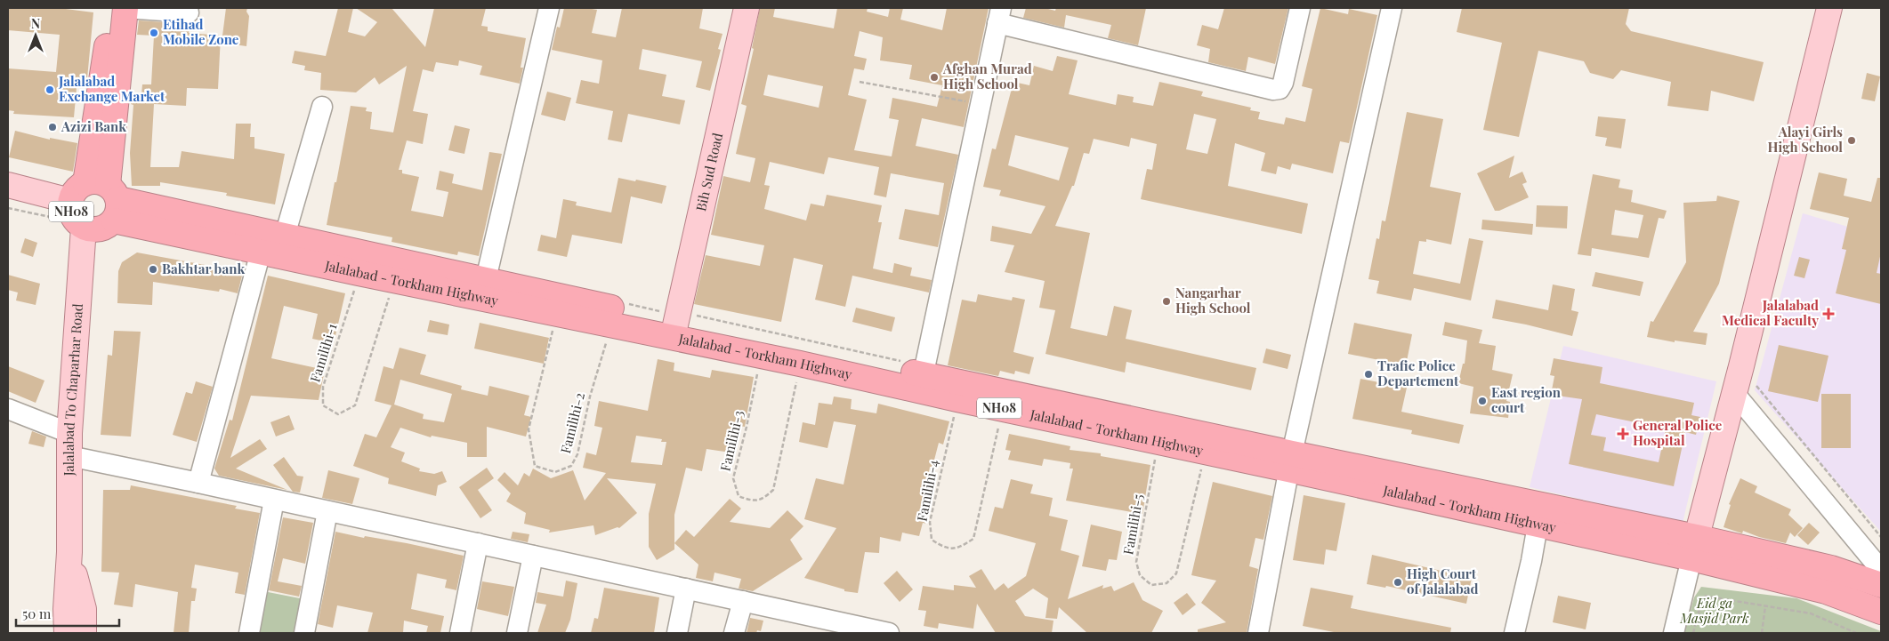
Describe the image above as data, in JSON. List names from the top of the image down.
{
  "streets": {
    "highway": ["NH08", "Jalalabad - Torkham Highway"],
    "main road": ["Bih Sud Road", "Jalalabad To Chaparhar Road"],
    "path": [
      "Familihi-1",
      "Familihi-2",
      "Familihi-3",
      "Familihi-4",
      "Familihi-5"
    ]
  },
  "crossings": [
    ["Bih Sud Road", "Jalalabad - Torkham Highway"],
    ["NH08", "Jalalabad - Torkham Highway"],
    ["NH08", "Jalalabad To Chaparhar Road"],
    ["Jalalabad - Torkham Highway", "Familihi-1"],
    ["Jalalabad - Torkham Highway", "Jalalabad To Chaparhar Road"],
    ["Jalalabad - Torkham Highway", "Familihi-2"],
    ["Jalalabad - Torkham Highway", "Familihi-3"],
    ["Jalalabad - Torkham Highway", "Familihi-4"],
    ["Jalalabad - Torkham Highway", "Familihi-5"]
  ],
  "parks": ["Eid ga Masjid Park"],
  "places": {
    "other": [
      "Etihad Mobile Zone",
      "Afghan Murad High School",
      "Jalalabad Exchange Market",
      "Azizi Bank",
      "Alayi Girls High School",
      "Bakhtar bank",
      "Nangarhar High School",
      "Trafic Police Departement",
      "East region court",
      "High Court of Jalalabad"
    ],
    "health": ["Jalalabad Medical Faculty", "General Police Hospital"]
  },
  "scale_bar": "50 m",
  "north": "top"
}
